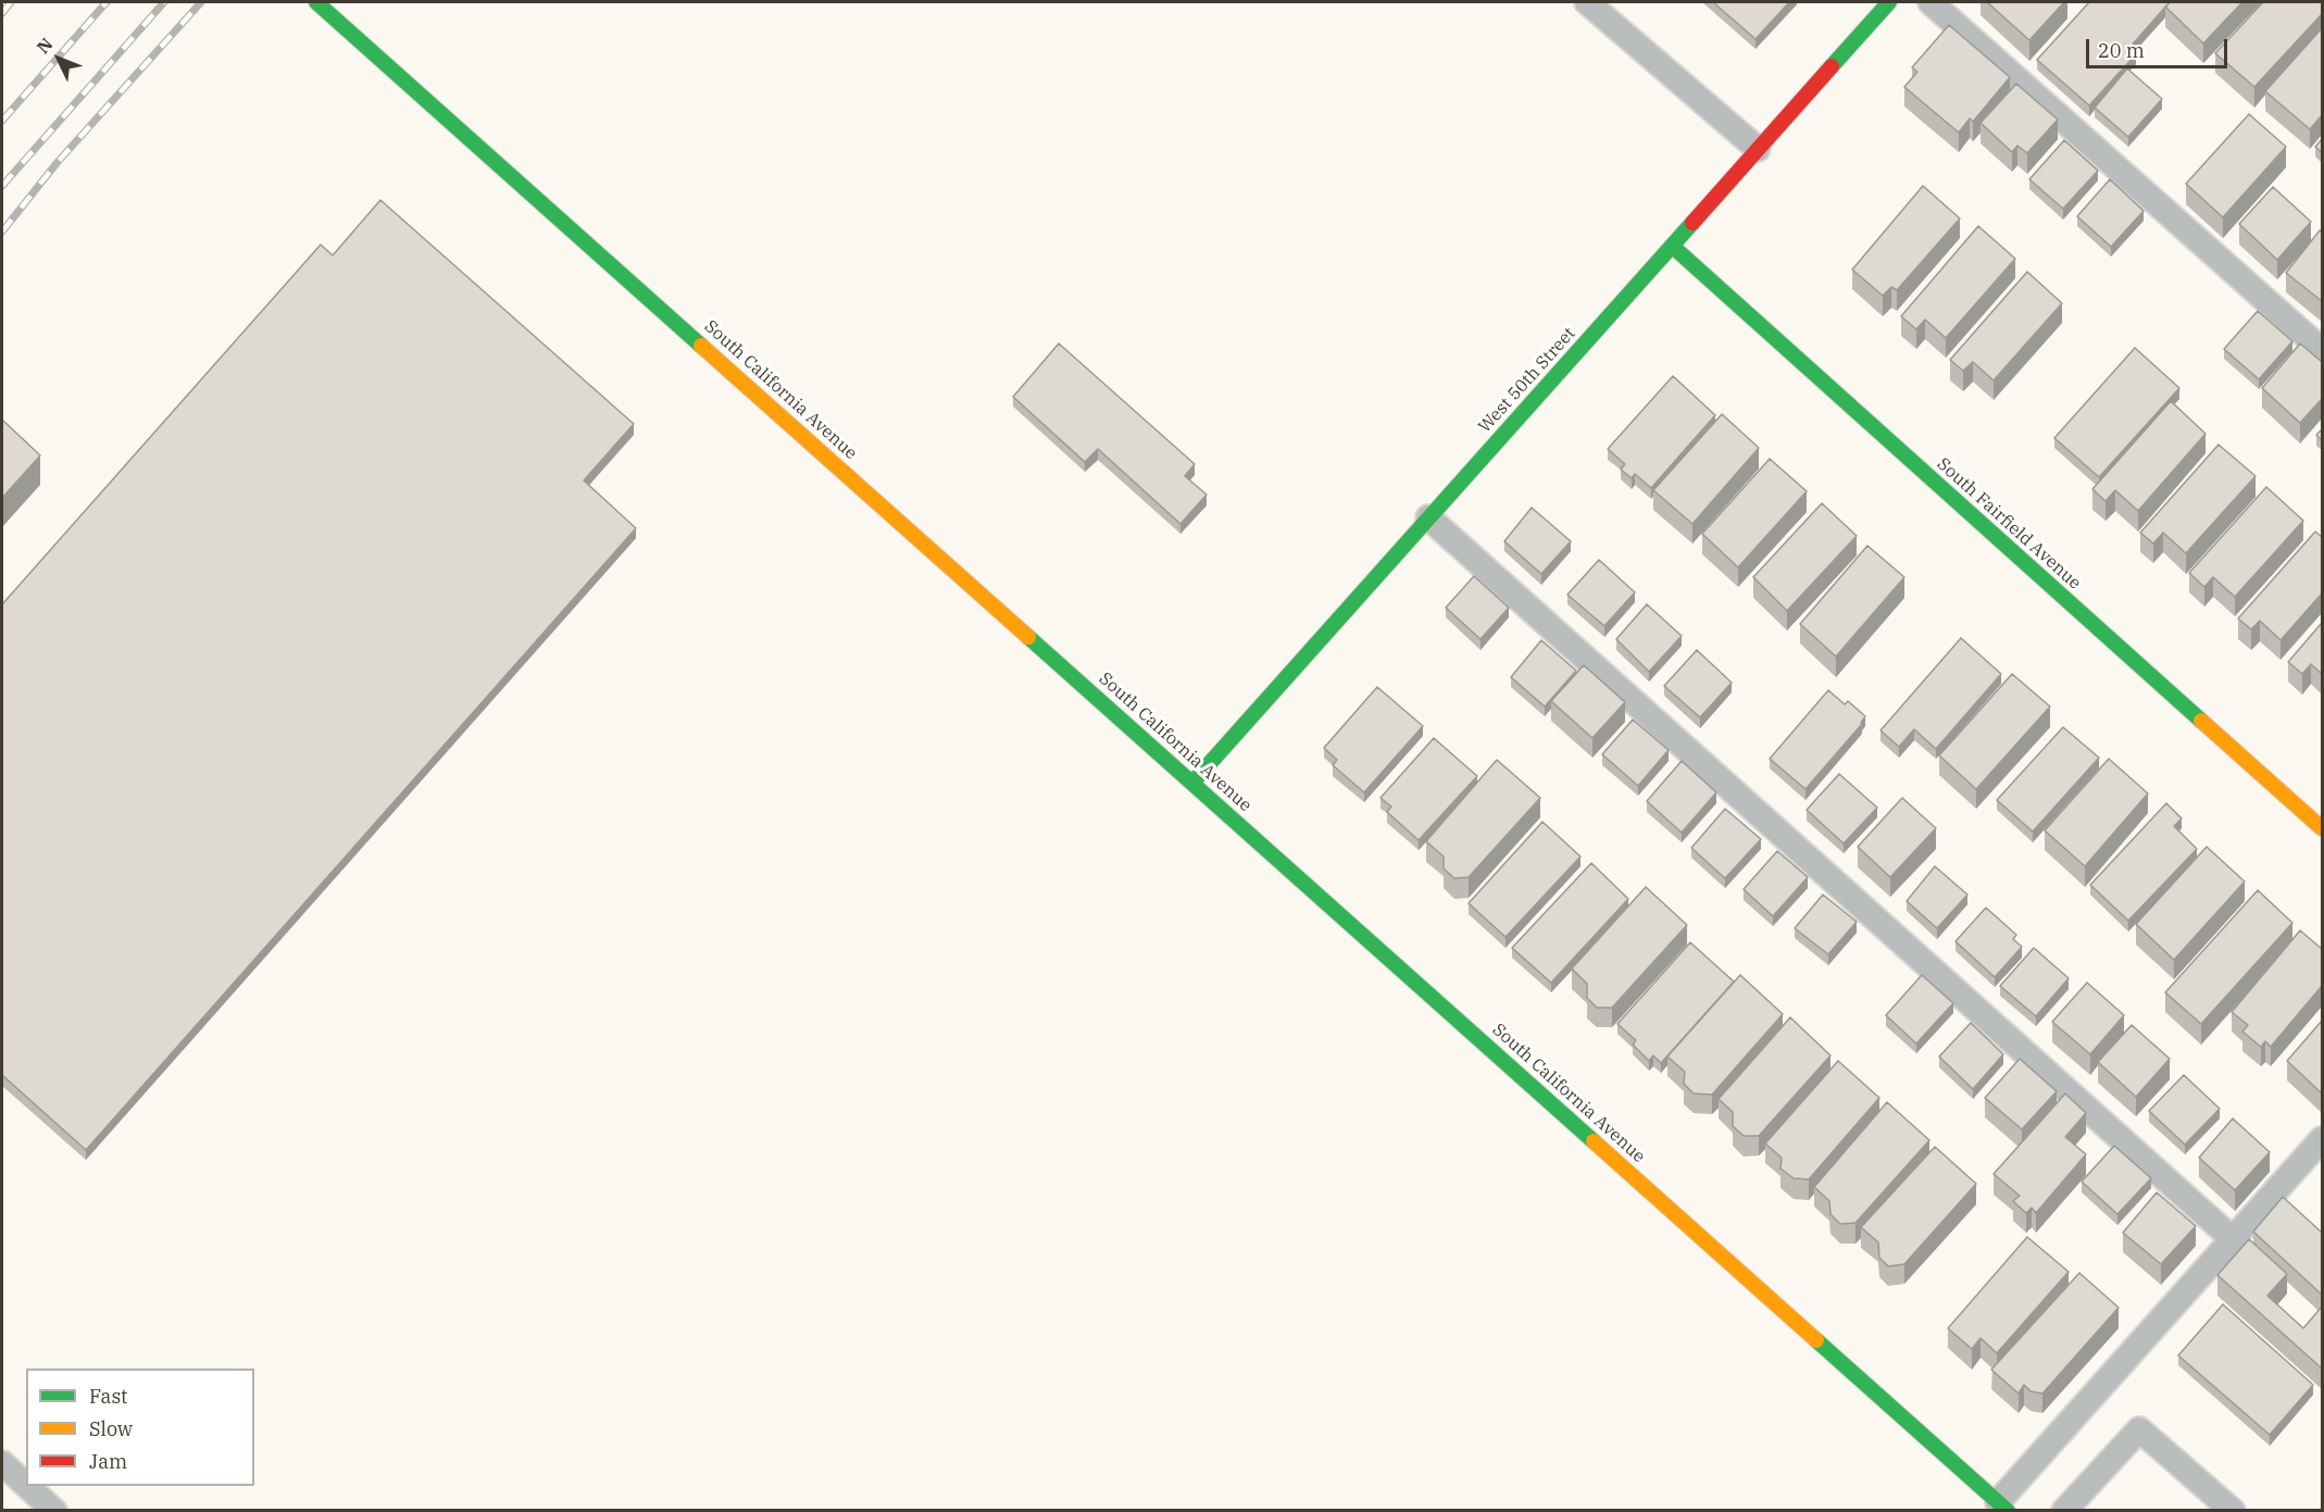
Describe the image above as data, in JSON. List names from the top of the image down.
{
  "streets": {
    "street": ["West 50th Street", "South California Avenue", "South Fairfield Avenue"]
  },
  "crossings": [
    ["West 50th Street", "South California Avenue"],
    ["West 50th Street", "South Fairfield Avenue"]
  ],
  "legend": ["Fast", "Slow", "Jam"],
  "scale_bar": "20 m",
  "north": "top left"
}
